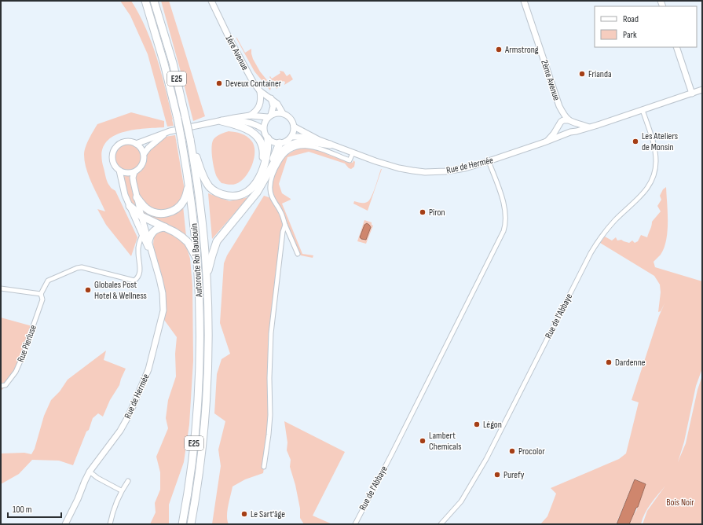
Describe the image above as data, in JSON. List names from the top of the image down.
{
  "streets": {
    "highway": ["E25", "Autoroute Roi Baudouin"],
    "street": [
      "1ère Avenue",
      "2ème Avenue",
      "Rue de Hermée",
      "Rue de l'Abbaye",
      "Rue Pierluse"
    ]
  },
  "crossings": [
    ["1ère Avenue", "Rue de Hermée"],
    ["2ème Avenue", "Rue de Hermée"],
    ["Rue de Hermée", "Rue de l'Abbaye"]
  ],
  "parks": ["Bois Noir"],
  "places": [
    "Armstrong",
    "Frianda",
    "Deveux Container",
    "Les Ateliers de Monsin",
    "Piron",
    "Globales Post Hotel & Wellness",
    "Dardenne",
    "Légon",
    "Lambert Chemicals",
    "Procolor",
    "Purefy",
    "Le Sart'âge"
  ],
  "legend": ["Road", "Park"],
  "scale_bar": "100 m"
}
